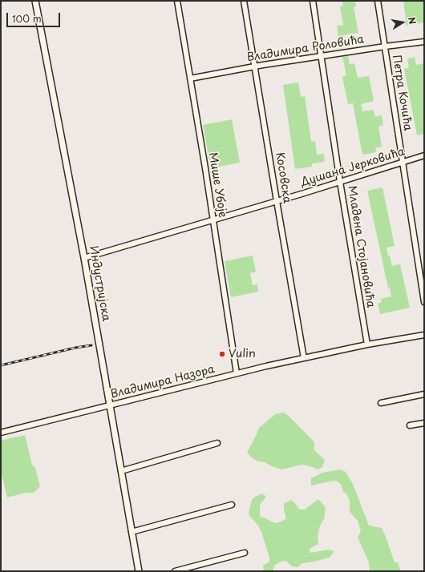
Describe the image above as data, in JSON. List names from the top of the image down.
{
  "streets": {
    "main road": ["Индустријска"],
    "street": [
      "Владимира Роловића",
      "Петра Кочића",
      "Душана Јерковића",
      "Косовска",
      "Мише Убоје",
      "Младена Стојановића",
      "Владимира Назора"
    ]
  },
  "crossings": [
    ["Владимира Роловића", "Петра Кочића"],
    ["Владимира Роловића", "Косовска"],
    ["Владимира Роловића", "Мише Убоје"],
    ["Владимира Роловића", "Младена Стојановића"],
    ["Петра Кочића", "Душана Јерковића"],
    ["Душана Јерковића", "Косовска"],
    ["Душана Јерковића", "Мише Убоје"],
    ["Душана Јерковића", "Младена Стојановића"],
    ["Душана Јерковића", "Индустријска"],
    ["Косовска", "Владимира Назора"],
    ["Мише Убоје", "Владимира Назора"],
    ["Младена Стојановића", "Владимира Назора"],
    ["Индустријска", "Владимира Назора"]
  ],
  "places": ["Vulin"],
  "scale_bar": "100 m",
  "north": "right"
}
